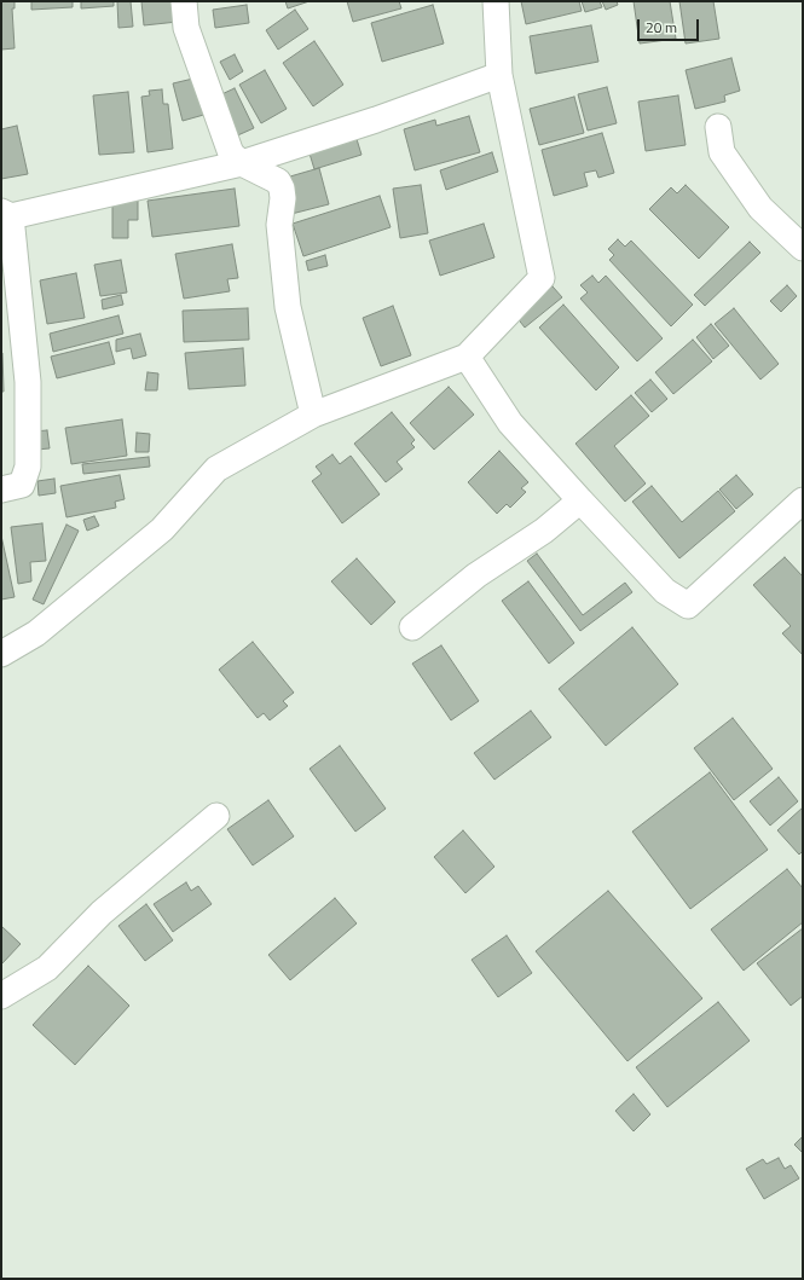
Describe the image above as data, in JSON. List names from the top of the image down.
{
  "scale_bar": "20 m"
}
